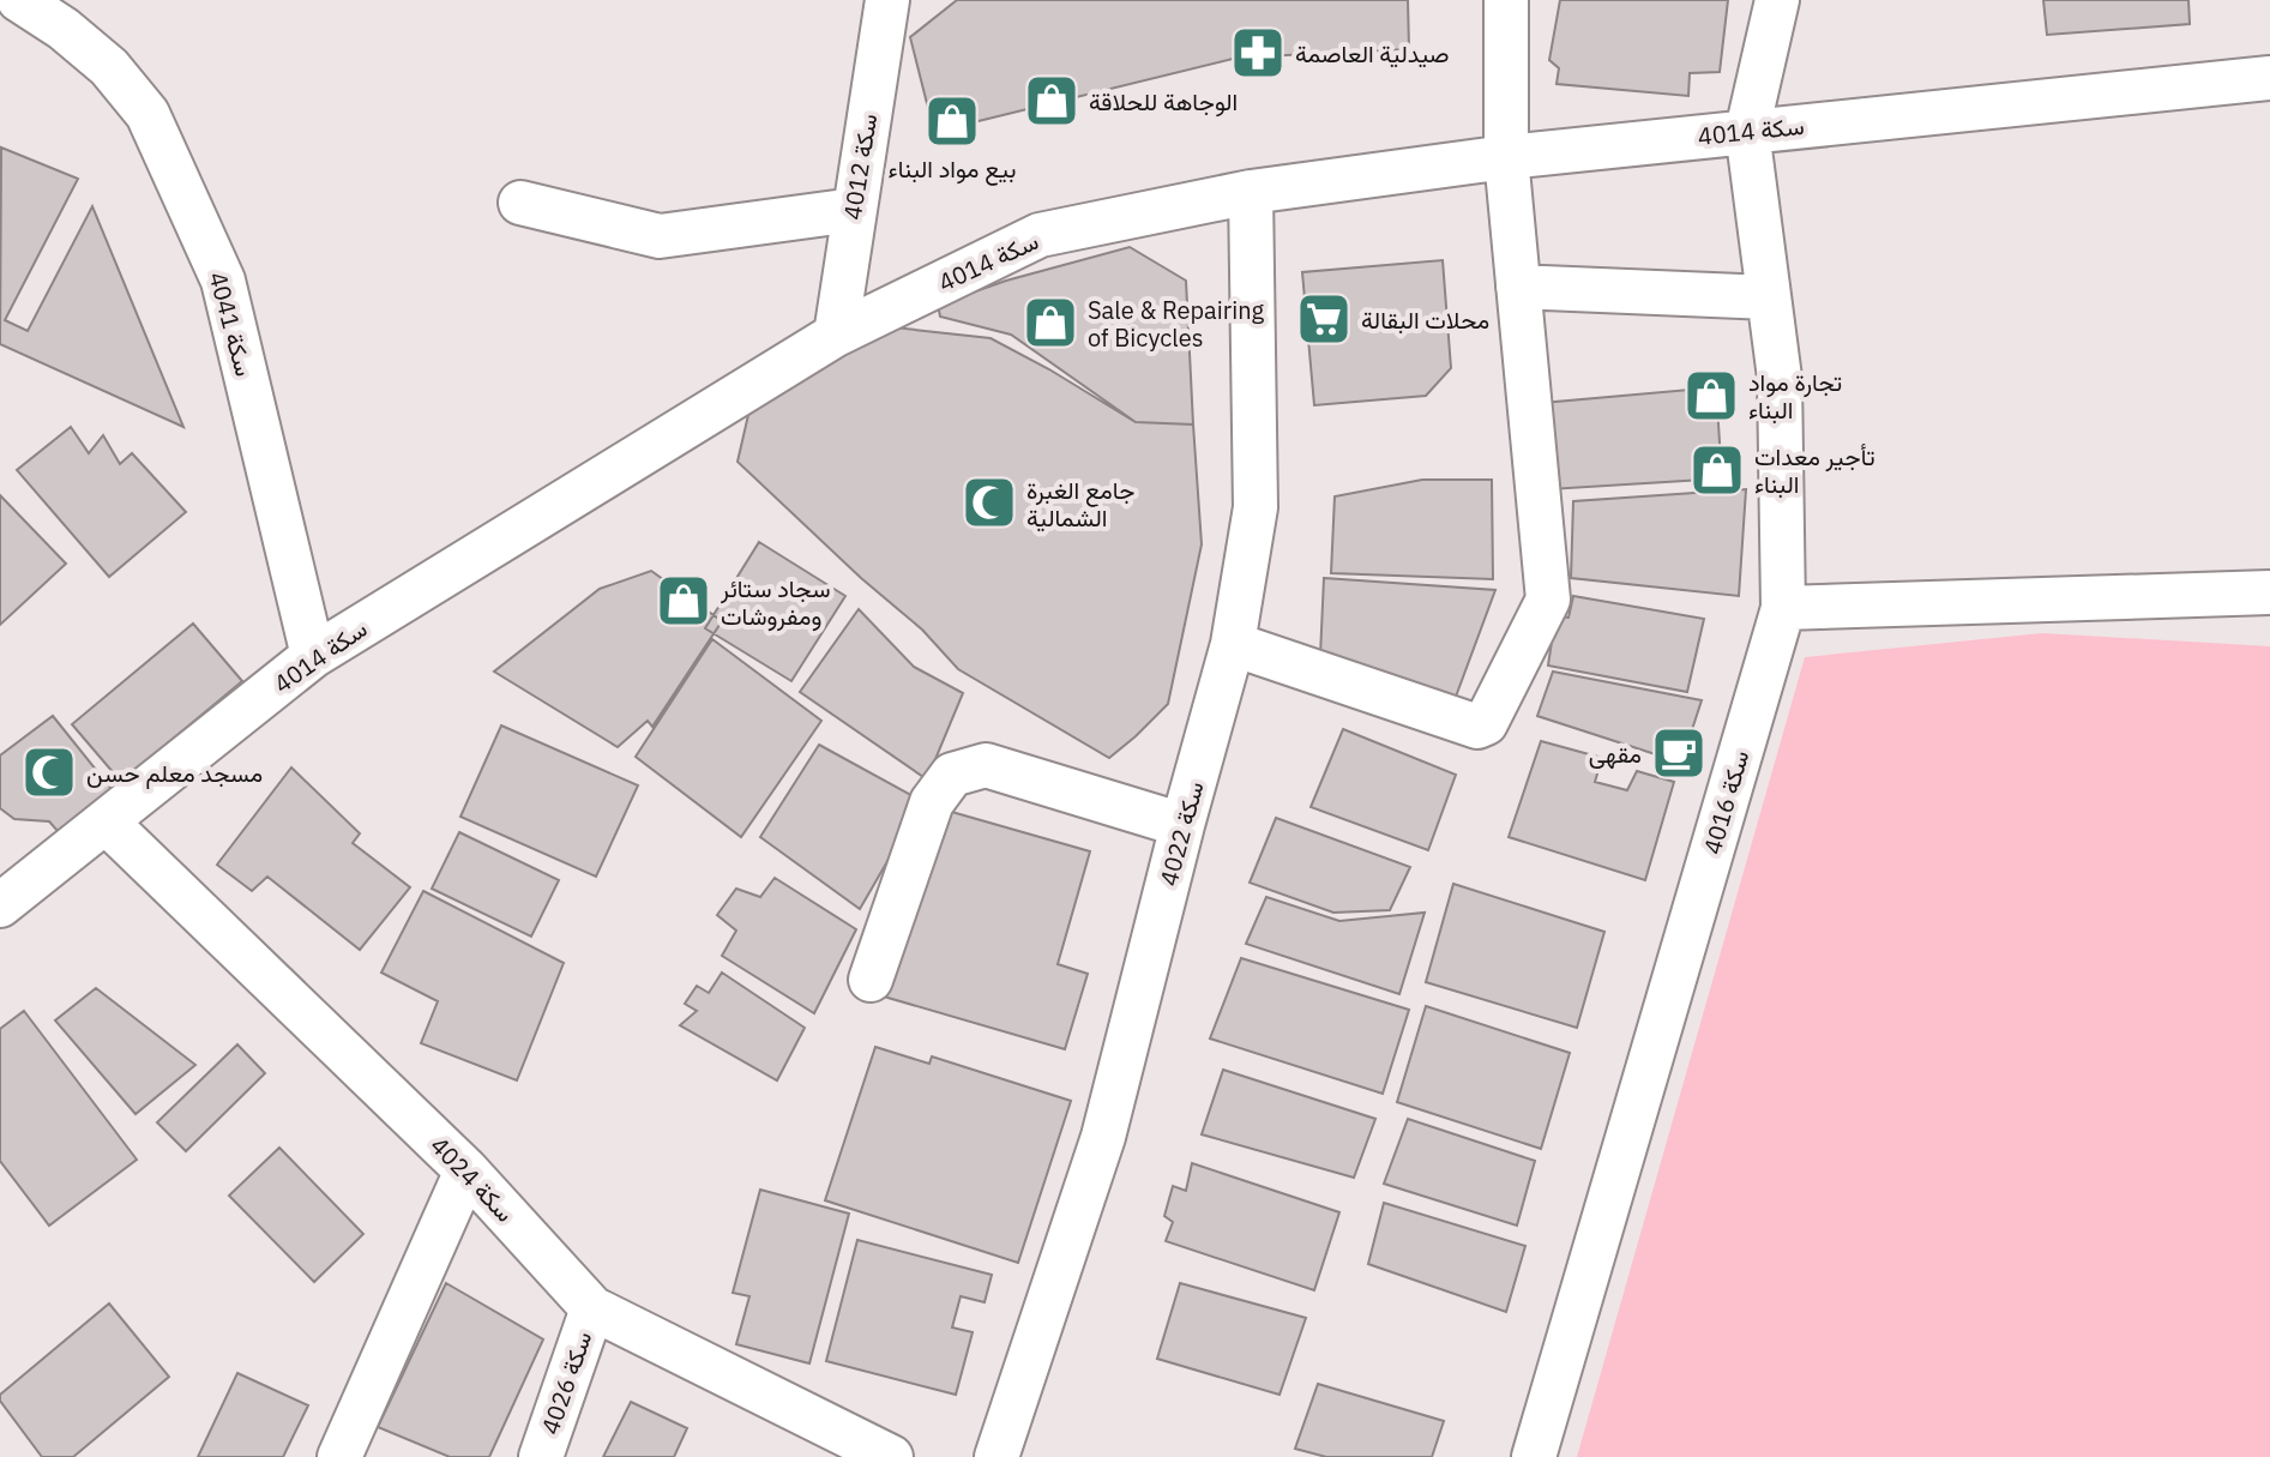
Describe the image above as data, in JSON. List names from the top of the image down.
{
  "streets": {
    "street": [
      "سكة 4014",
      "سكة 4012",
      "سكة 4041",
      "سكة 4016",
      "سكة 4022",
      "سكة 4024",
      "سكة 4026"
    ]
  },
  "crossings": [
    ["سكة 4014", "سكة 4012"],
    ["سكة 4014", "سكة 4041"],
    ["سكة 4014", "سكة 4016"],
    ["سكة 4014", "سكة 4022"],
    ["سكة 4014", "سكة 4024"],
    ["سكة 4024", "سكة 4026"]
  ],
  "places": {
    "pharmacy": ["صيدلية العاصمة"],
    "shop": [
      "الوجاهة للحلاقة",
      "بيع مواد البناء",
      "Sale & Repairing of Bicycles",
      "تجارة مواد البناء",
      "تأجير معدات البناء",
      "سجاد ستائر ومفروشات"
    ],
    "supermarket": ["محلات البقالة"],
    "mosque": ["جامع الغبرة الشمالية", "مسجد معلم حسن"],
    "cafe": ["مقهى"]
  }
}
